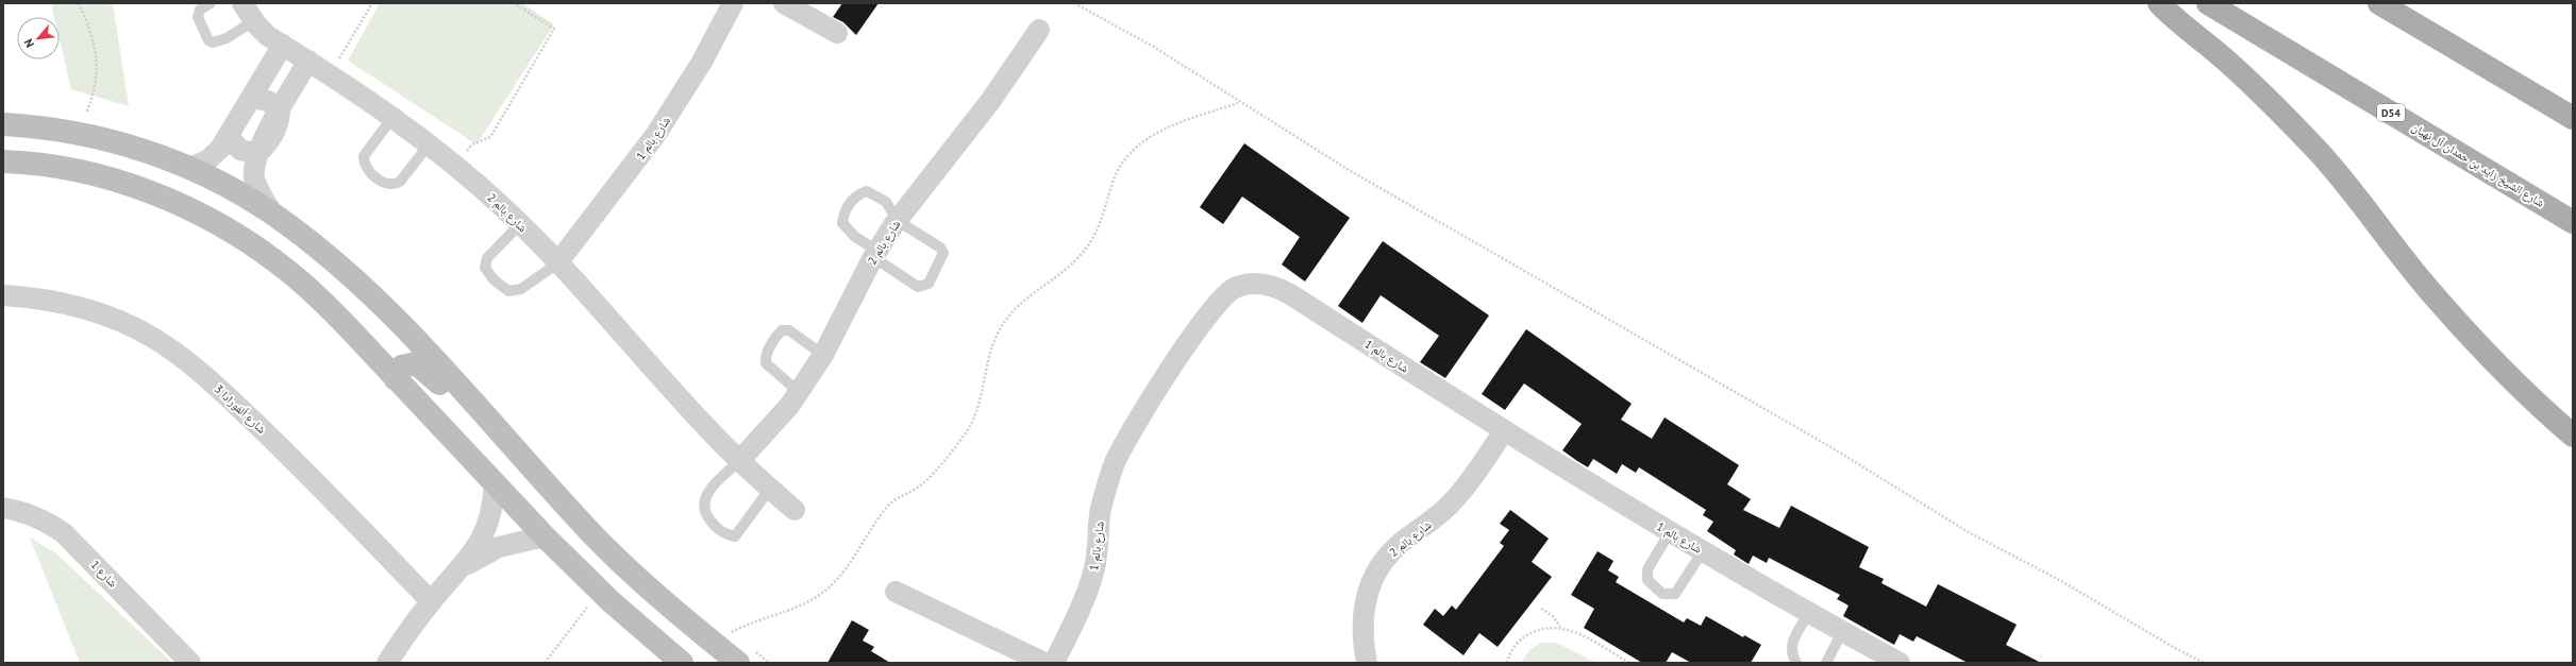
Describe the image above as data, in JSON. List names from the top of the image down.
{
  "streets": {
    "main road": ["D54", "شارع الشيخ زايد بن حمدان آل نهيان"],
    "street": [
      "شارع بالم 1",
      "شارع بالم 2",
      "شارع ألفورادا 3",
      "شارع 1"
    ]
  },
  "crossings": [
    ["شارع بالم 1", "شارع بالم 2"]
  ],
  "north": "bottom left"
}
